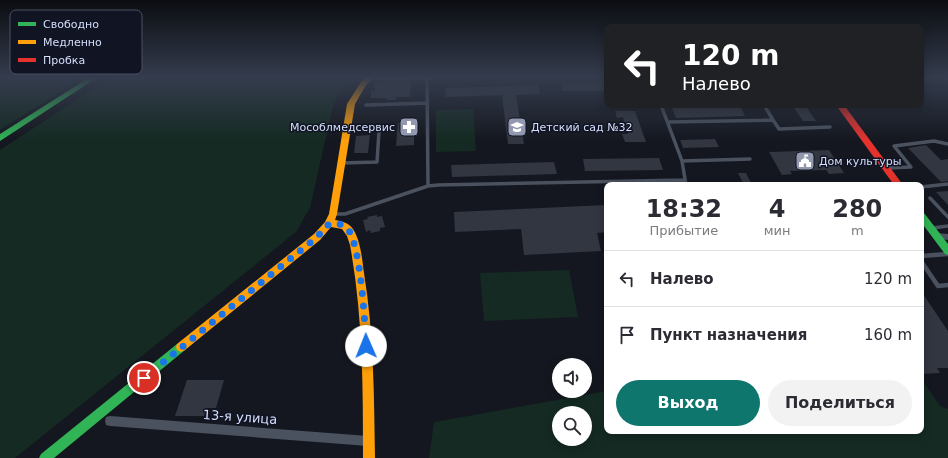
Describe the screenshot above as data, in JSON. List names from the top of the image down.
{
  "streets": {
    "street": ["13-я улица"]
  },
  "places": {
    "pharmacy": ["Мособлмедсервис"],
    "school or university": ["Детский сад №32"],
    "public building": ["Дом культуры"]
  },
  "legend": ["Свободно", "Медленно", "Пробка"],
  "page": {
    "turn": ["120 m", "Налево"],
    "eta": [
      "18:32",
      "Прибытие",
      "4",
      "мин",
      "280",
      "m"
    ],
    "list": [
      {
        "name": "Налево",
        "value": "120 m"
      },
      {
        "name": "Пункт назначения",
        "value": "160 m"
      }
    ],
    "buttons": ["Выход", "Поделиться"]
  }
}
